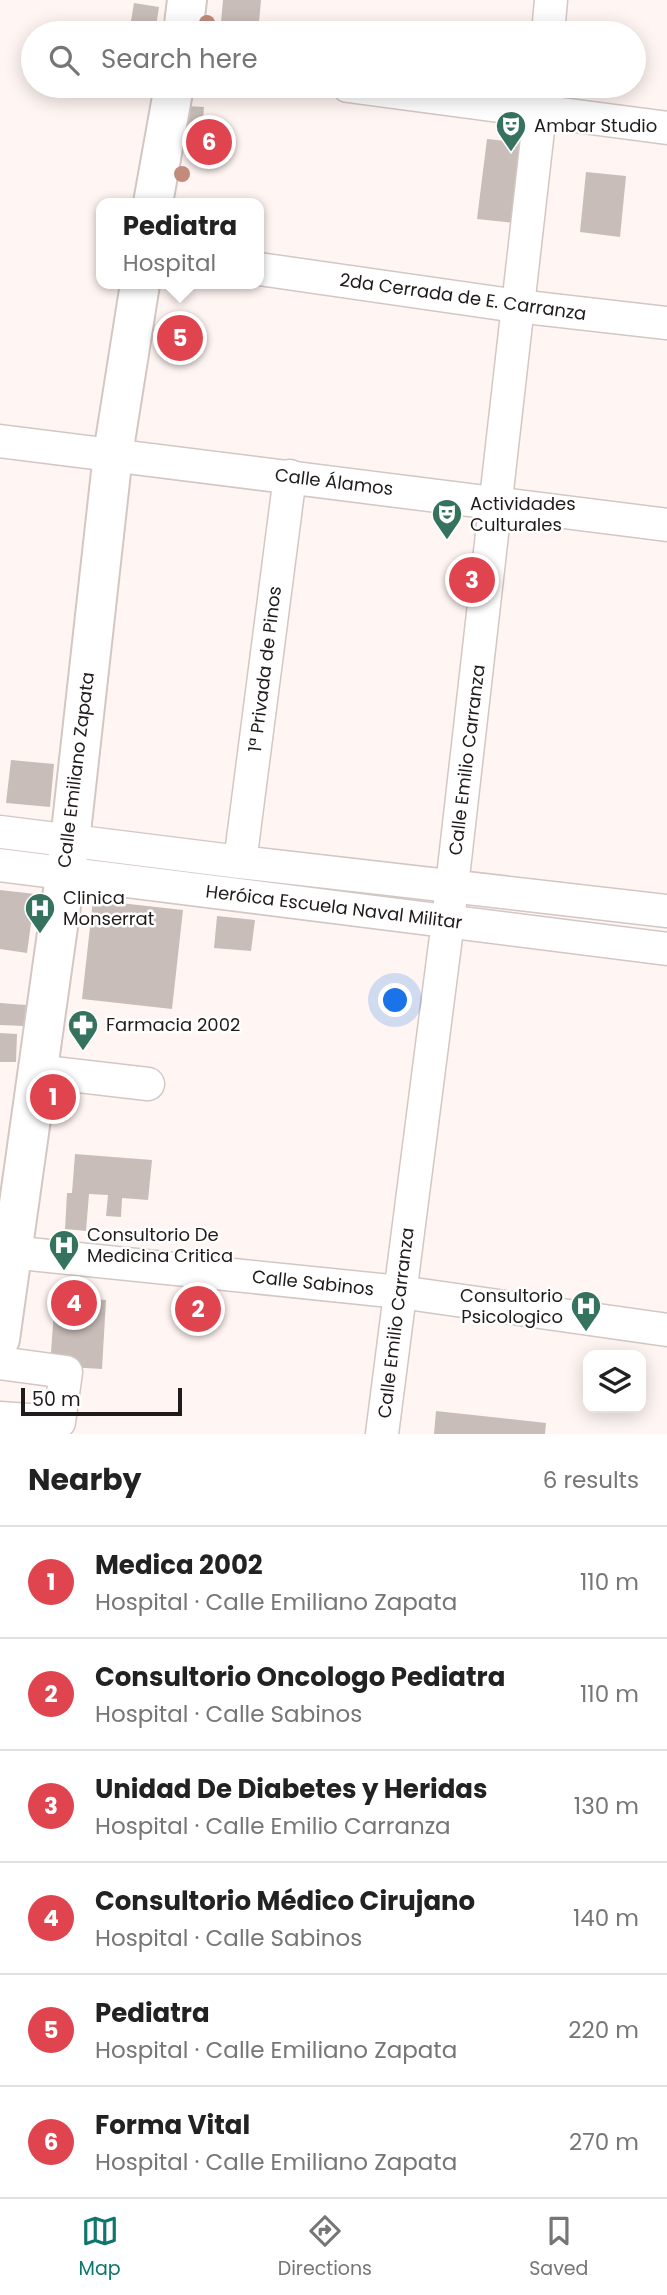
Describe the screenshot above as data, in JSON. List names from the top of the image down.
{
  "streets": {
    "main road": ["Calle Emiliano Zapata"],
    "street": [
      "2da Cerrada de E. Carranza",
      "Calle Álamos",
      "1ª Privada de Pinos",
      "Calle Emilio Carranza",
      "Heróica Escuela Naval Militar",
      "Calle Sabinos"
    ]
  },
  "crossings": [
    ["2da Cerrada de E. Carranza", "Calle Emilio Carranza"],
    ["Calle Álamos", "1ª Privada de Pinos"],
    ["Calle Álamos", "Calle Emilio Carranza"],
    ["Calle Álamos", "Calle Emiliano Zapata"],
    ["1ª Privada de Pinos", "Heróica Escuela Naval Militar"],
    ["Calle Emilio Carranza", "Heróica Escuela Naval Militar"],
    ["Calle Emilio Carranza", "Calle Sabinos"],
    ["Calle Emiliano Zapata", "Heróica Escuela Naval Militar"],
    ["Calle Emiliano Zapata", "Calle Sabinos"]
  ],
  "places": {
    "theatre": ["Ambar Studio", "Actividades Culturales"],
    "hospital": ["Clinica Monserrat", "Consultorio De Medicina Critica", "Consultorio Psicologico"],
    "pharmacy": ["Farmacia 2002"]
  },
  "scale_bar": "50 m",
  "page": {
    "search": "Search here",
    "pins": [
      "6",
      "5",
      "3",
      "1",
      "4",
      "2"
    ],
    "popup": ["Pediatra", "Hospital"],
    "scale": "50 m",
    "heading": ["Nearby", "6 results"],
    "list": [
      {
        "mark": "1",
        "name": "Medica 2002",
        "note": "Hospital · Calle Emiliano Zapata",
        "value": "110 m"
      },
      {
        "mark": "2",
        "name": "Consultorio Oncologo Pediatra",
        "note": "Hospital · Calle Sabinos",
        "value": "110 m"
      },
      {
        "mark": "3",
        "name": "Unidad De Diabetes y Heridas",
        "note": "Hospital · Calle Emilio Carranza",
        "value": "130 m"
      },
      {
        "mark": "4",
        "name": "Consultorio Médico Cirujano",
        "note": "Hospital · Calle Sabinos",
        "value": "140 m"
      },
      {
        "mark": "5",
        "name": "Pediatra",
        "note": "Hospital · Calle Emiliano Zapata",
        "value": "220 m"
      },
      {
        "mark": "6",
        "name": "Forma Vital",
        "note": "Hospital · Calle Emiliano Zapata",
        "value": "270 m"
      }
    ],
    "nav": ["Map", "Directions", "Saved"]
  }
}
